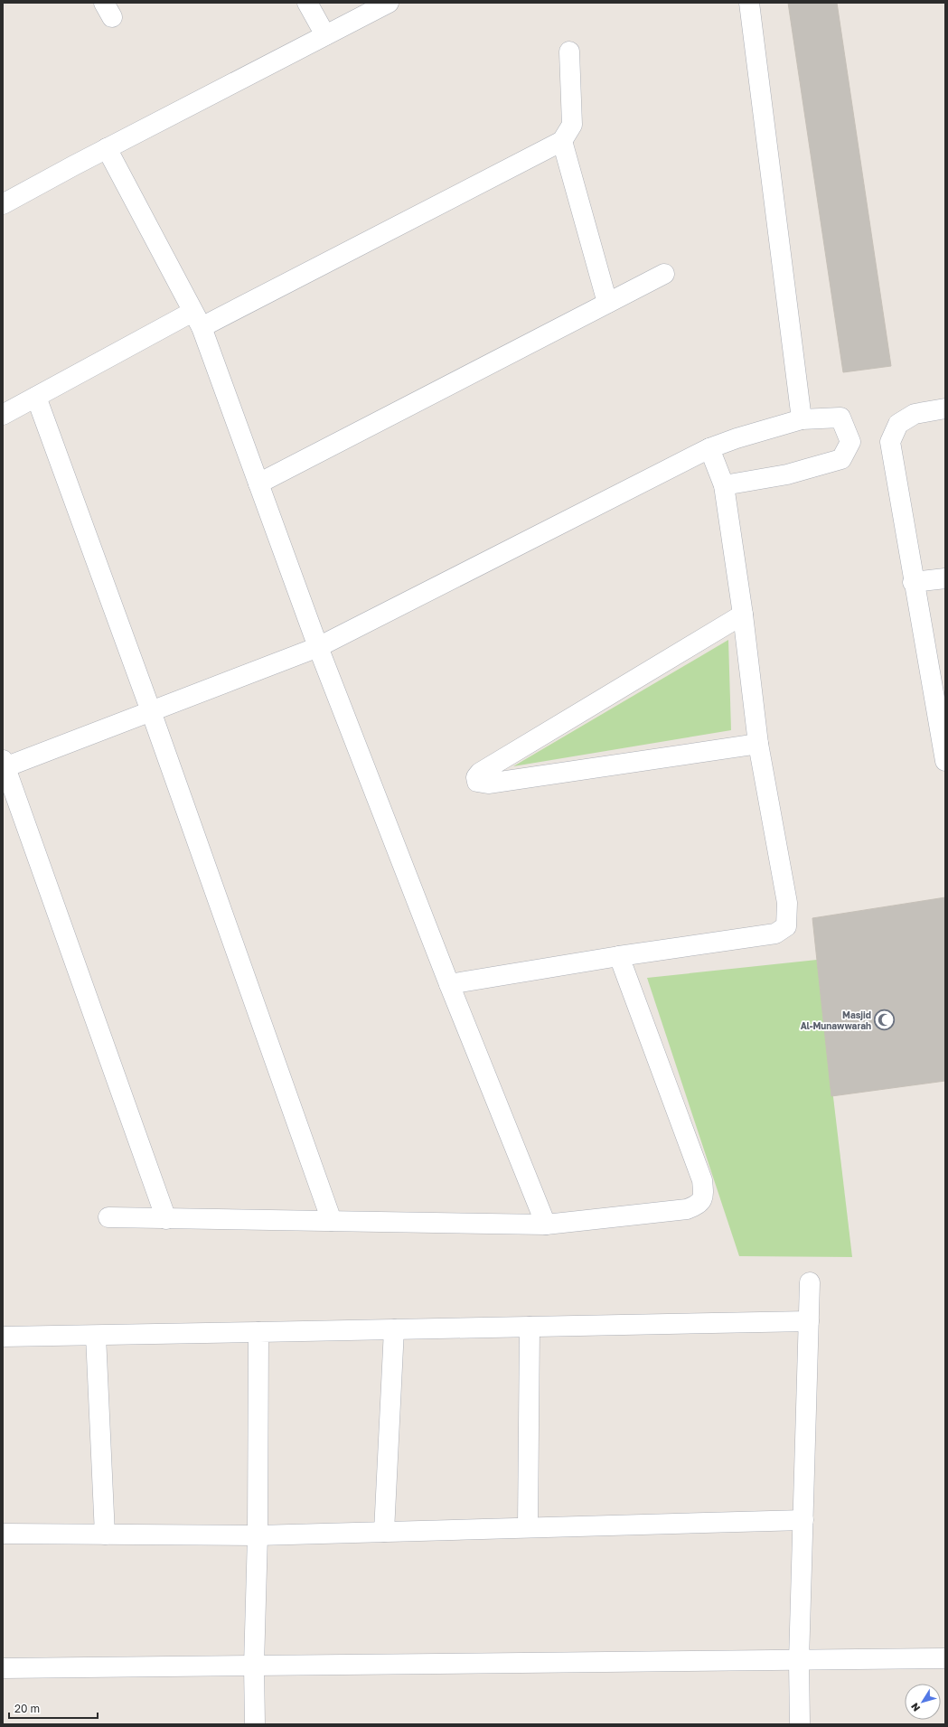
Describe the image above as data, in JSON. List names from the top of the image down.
{
  "places": {
    "mosque": ["Masjid Al-Munawwarah"]
  },
  "scale_bar": "20 m",
  "north": "bottom left"
}
